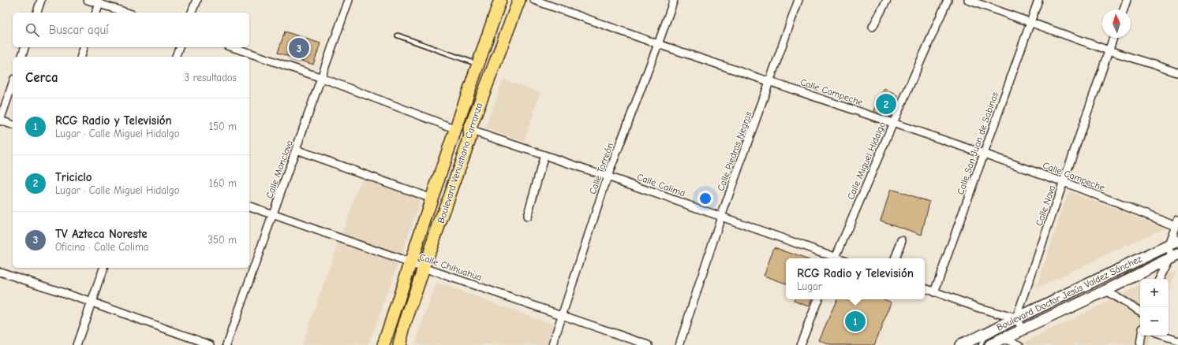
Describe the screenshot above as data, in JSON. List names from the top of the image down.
{
  "streets": {
    "main road": ["Boulevard Venustiano Carranza", "Boulevard Doctor Jesús Valdez Sánchez"],
    "street": [
      "Calle Campeche",
      "Calle San Juan de Sabinas",
      "Calle Piedras Negras",
      "Calle Miguel Hidalgo",
      "Calle Torreón",
      "Calle Monclova",
      "Calle Colima",
      "Calle Nava",
      "Calle Chihuahua"
    ]
  },
  "crossings": [
    ["Calle Campeche", "Calle San Juan de Sabinas"],
    ["Calle Campeche", "Calle Piedras Negras"],
    ["Calle Campeche", "Calle Miguel Hidalgo"],
    ["Calle Campeche", "Calle Torreón"],
    ["Calle Campeche", "Calle Nava"],
    ["Calle Piedras Negras", "Calle Colima"],
    ["Calle Miguel Hidalgo", "Calle Colima"],
    ["Boulevard Venustiano Carranza", "Calle Colima"],
    ["Boulevard Venustiano Carranza", "Calle Chihuahua"],
    ["Calle Torreón", "Calle Colima"],
    ["Calle Torreón", "Calle Chihuahua"],
    ["Calle Monclova", "Calle Chihuahua"],
    ["Calle Nava", "Boulevard Doctor Jesús Valdez Sánchez"]
  ],
  "north": "top",
  "page": {
    "search": "Buscar aquí",
    "pins": ["3", "2", "1"],
    "heading": ["Cerca", "3 resultados"],
    "list": [
      {
        "mark": "1",
        "name": "RCG Radio y Televisión",
        "note": "Lugar · Calle Miguel Hidalgo",
        "value": "150 m"
      },
      {
        "mark": "2",
        "name": "Triciclo",
        "note": "Lugar · Calle Miguel Hidalgo",
        "value": "160 m"
      },
      {
        "mark": "3",
        "name": "TV Azteca Noreste",
        "note": "Oficina · Calle Colima",
        "value": "350 m"
      }
    ],
    "popup": ["RCG Radio y Televisión", "Lugar"],
    "map_buttons": ["+", "−"]
  }
}
